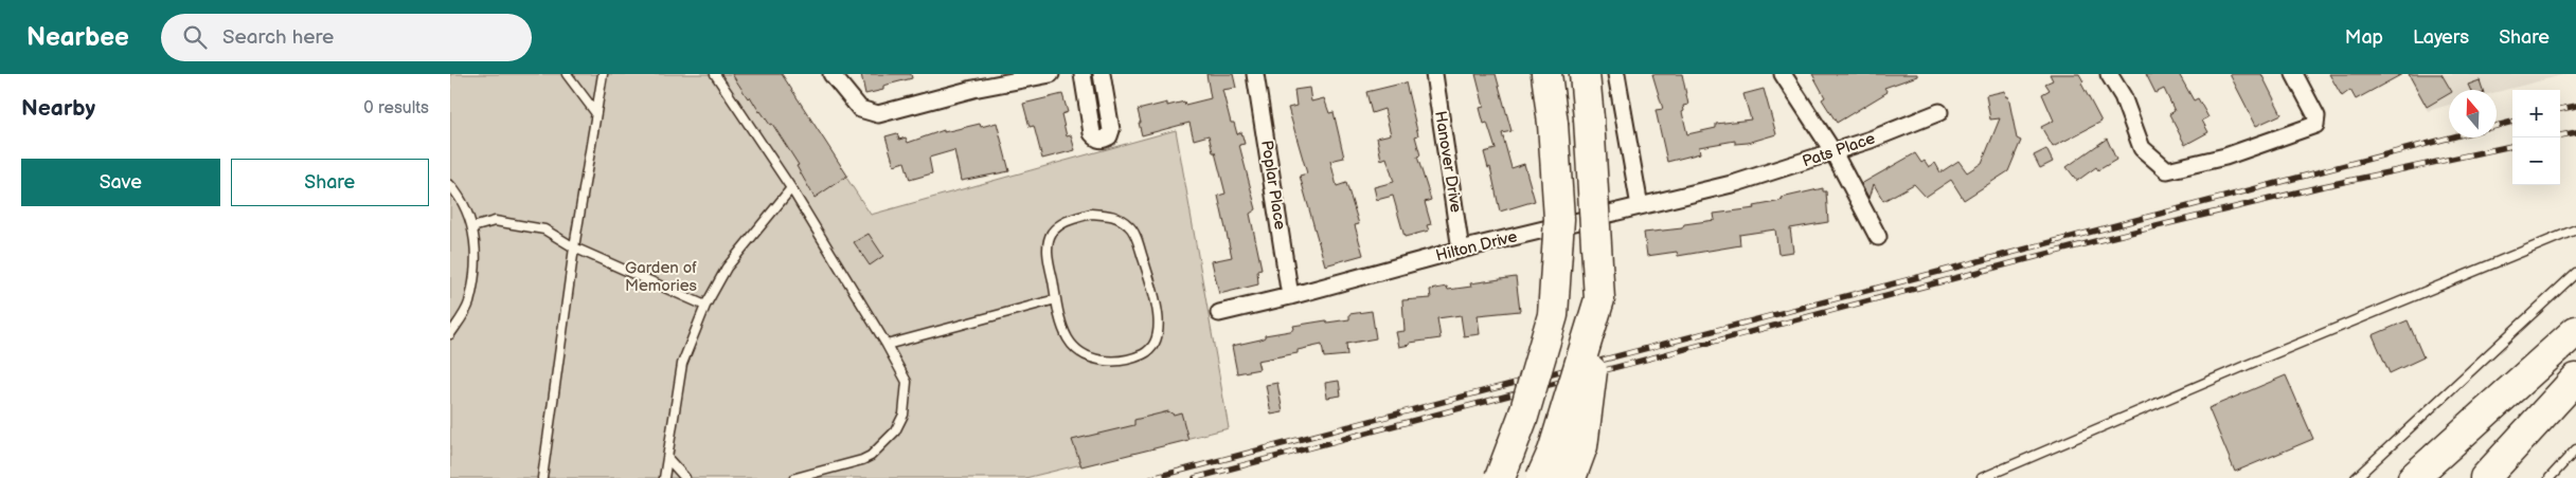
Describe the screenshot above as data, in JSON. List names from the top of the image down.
{
  "streets": {
    "street": [
      "Pats Place",
      "Hanover Drive",
      "Poplar Place",
      "Hilton Drive"
    ]
  },
  "crossings": [
    ["Pats Place", "Hilton Drive"],
    ["Hanover Drive", "Hilton Drive"],
    ["Poplar Place", "Hilton Drive"]
  ],
  "parks": ["Garden of Memories"],
  "north": "top",
  "page": {
    "header": "Nearbee",
    "search": "Search here",
    "nav": ["Map", "Layers", "Share"],
    "heading": ["Nearby", "0 results"],
    "map_buttons": ["+", "−"],
    "buttons": ["Save", "Share"]
  }
}
